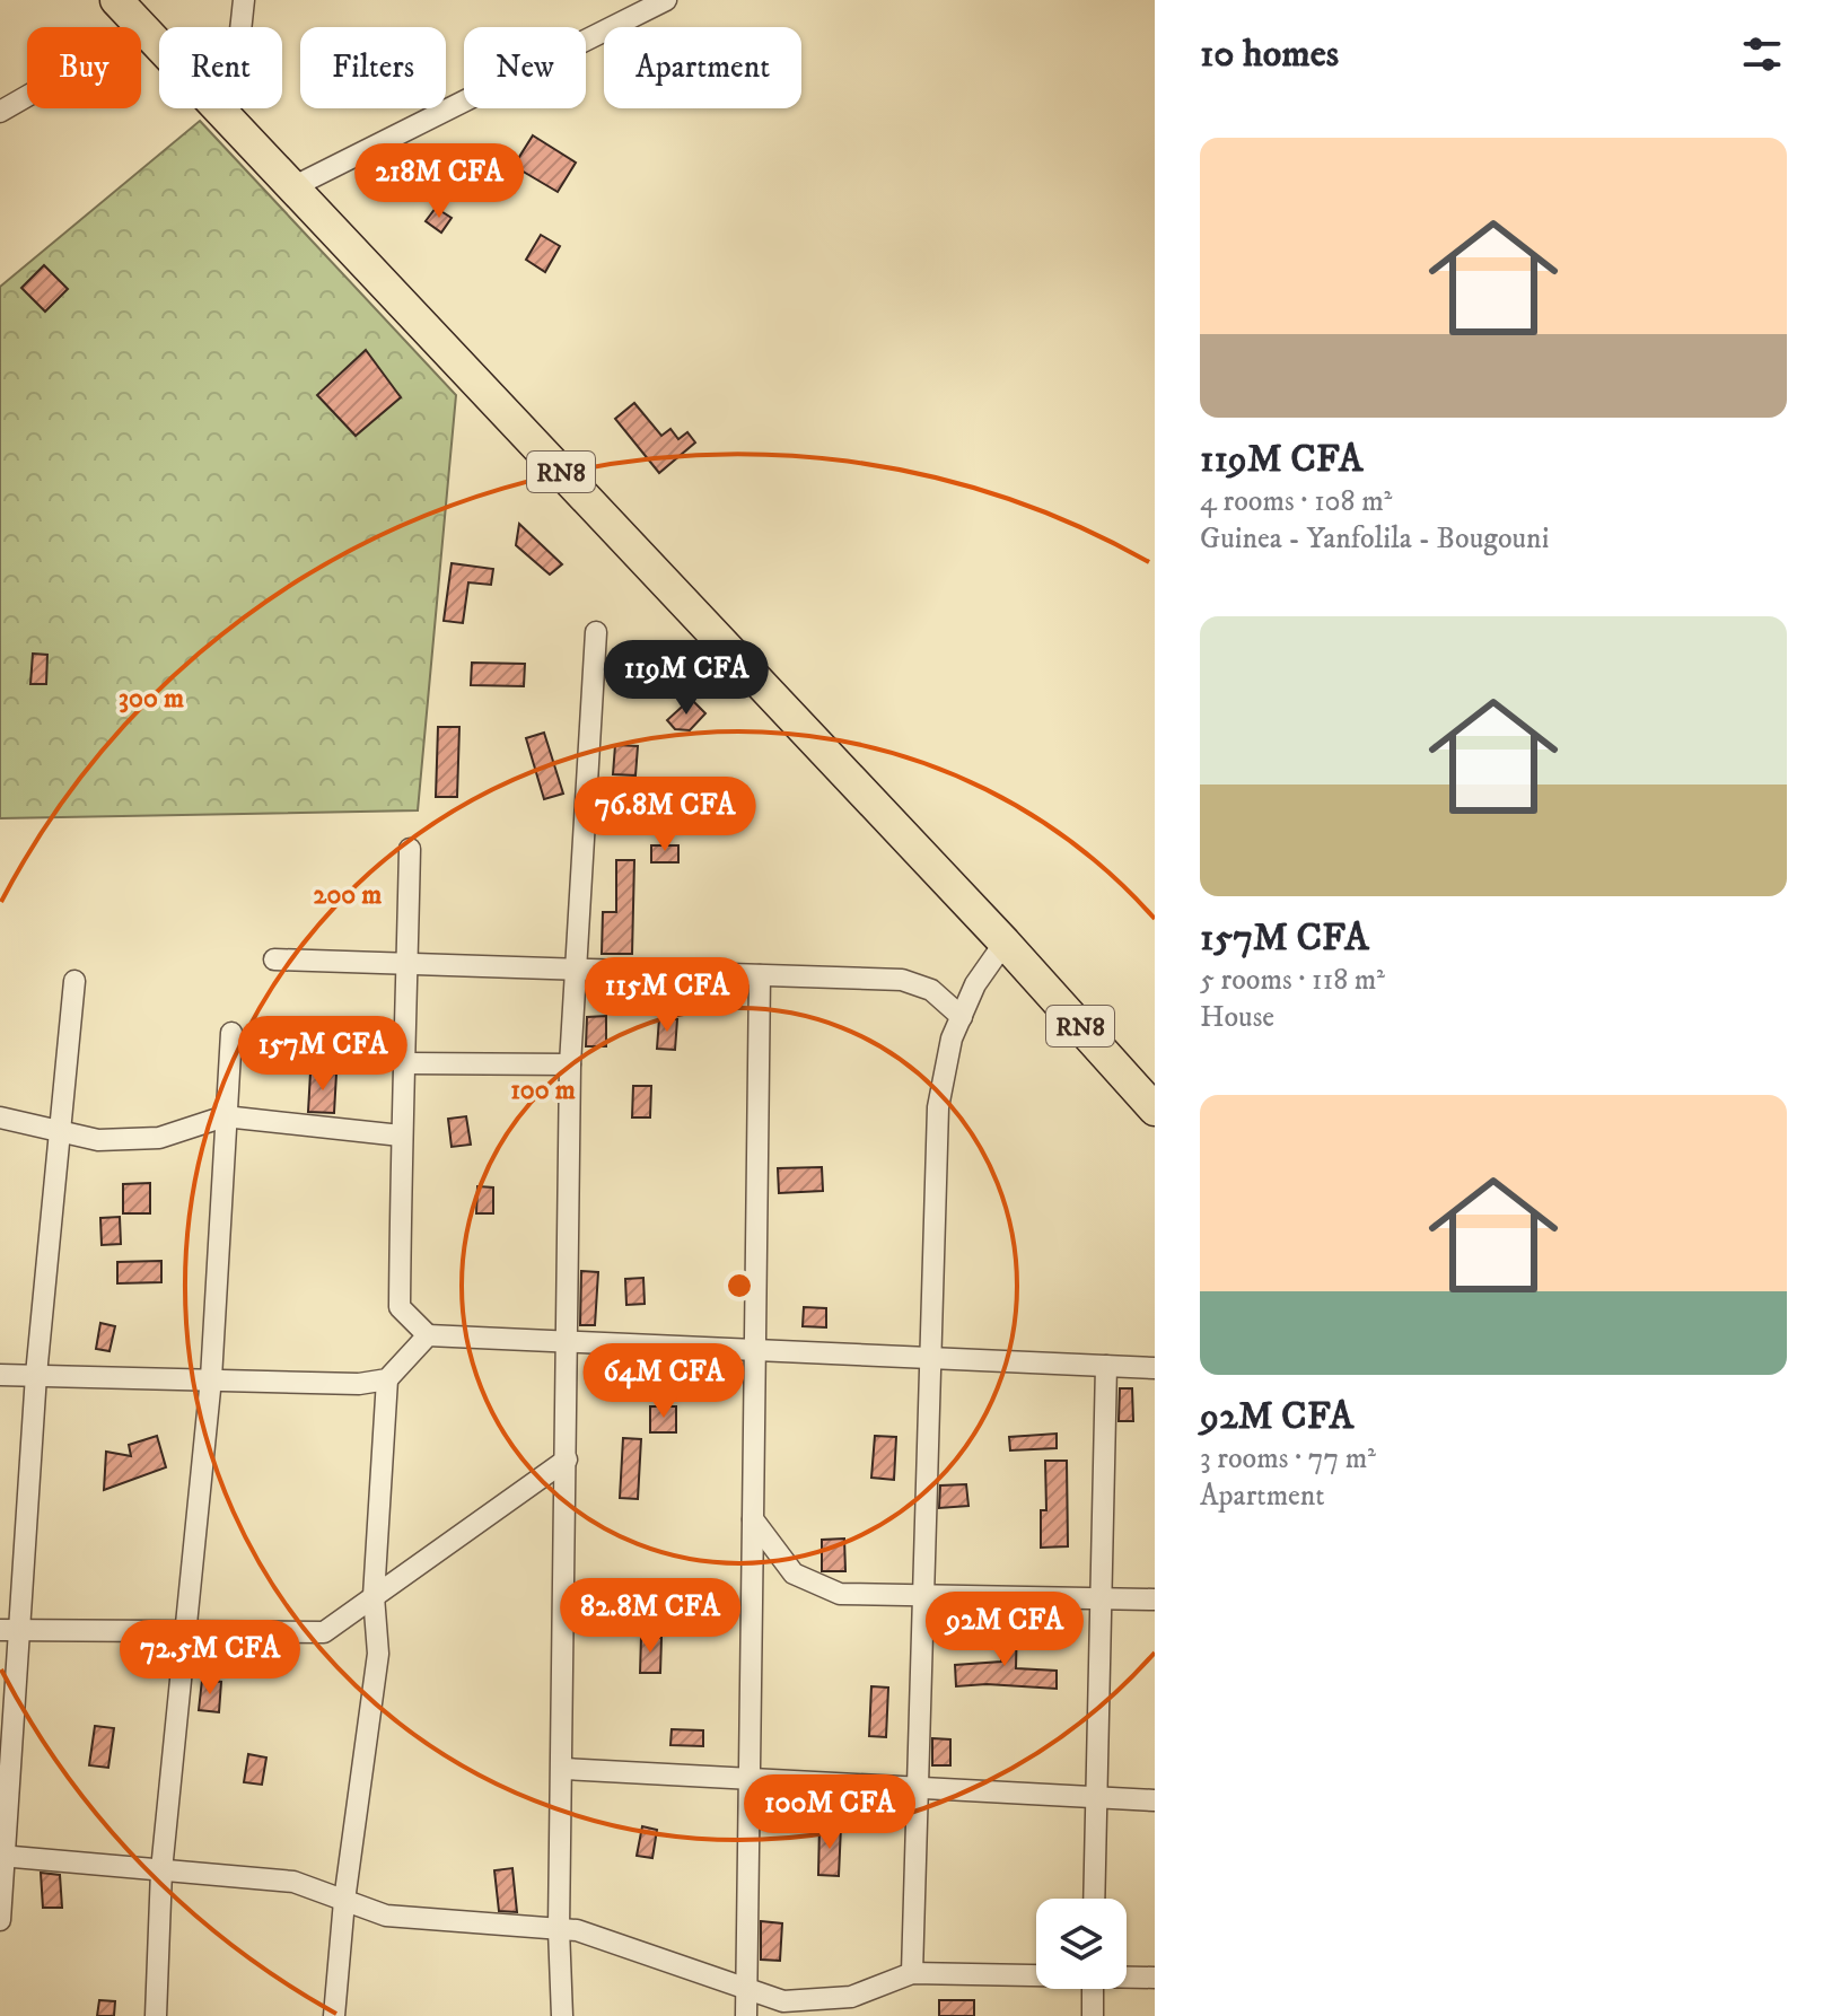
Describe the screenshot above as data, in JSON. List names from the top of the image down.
{
  "streets": {
    "main road": ["RN8"]
  },
  "page": {
    "heading": "10 homes",
    "chip": [
      "Buy",
      "Rent",
      "Filters",
      "New",
      "Apartment"
    ],
    "list": [
      {
        "name": "119M CFA",
        "note": "4 rooms · 108 m² · Guinea - Yanfolila - Bougouni"
      },
      {
        "name": "157M CFA",
        "note": "5 rooms · 118 m² · House"
      },
      {
        "name": "92M CFA",
        "note": "3 rooms · 77 m² · Apartment"
      }
    ],
    "price": [
      "218M CFA",
      "119M CFA",
      "76.8M CFA",
      "115M CFA",
      "157M CFA",
      "64M CFA",
      "82.8M CFA",
      "92M CFA",
      "72.5M CFA",
      "100M CFA"
    ]
  },
  "rings": ["300 m", "200 m", "100 m"]
}
